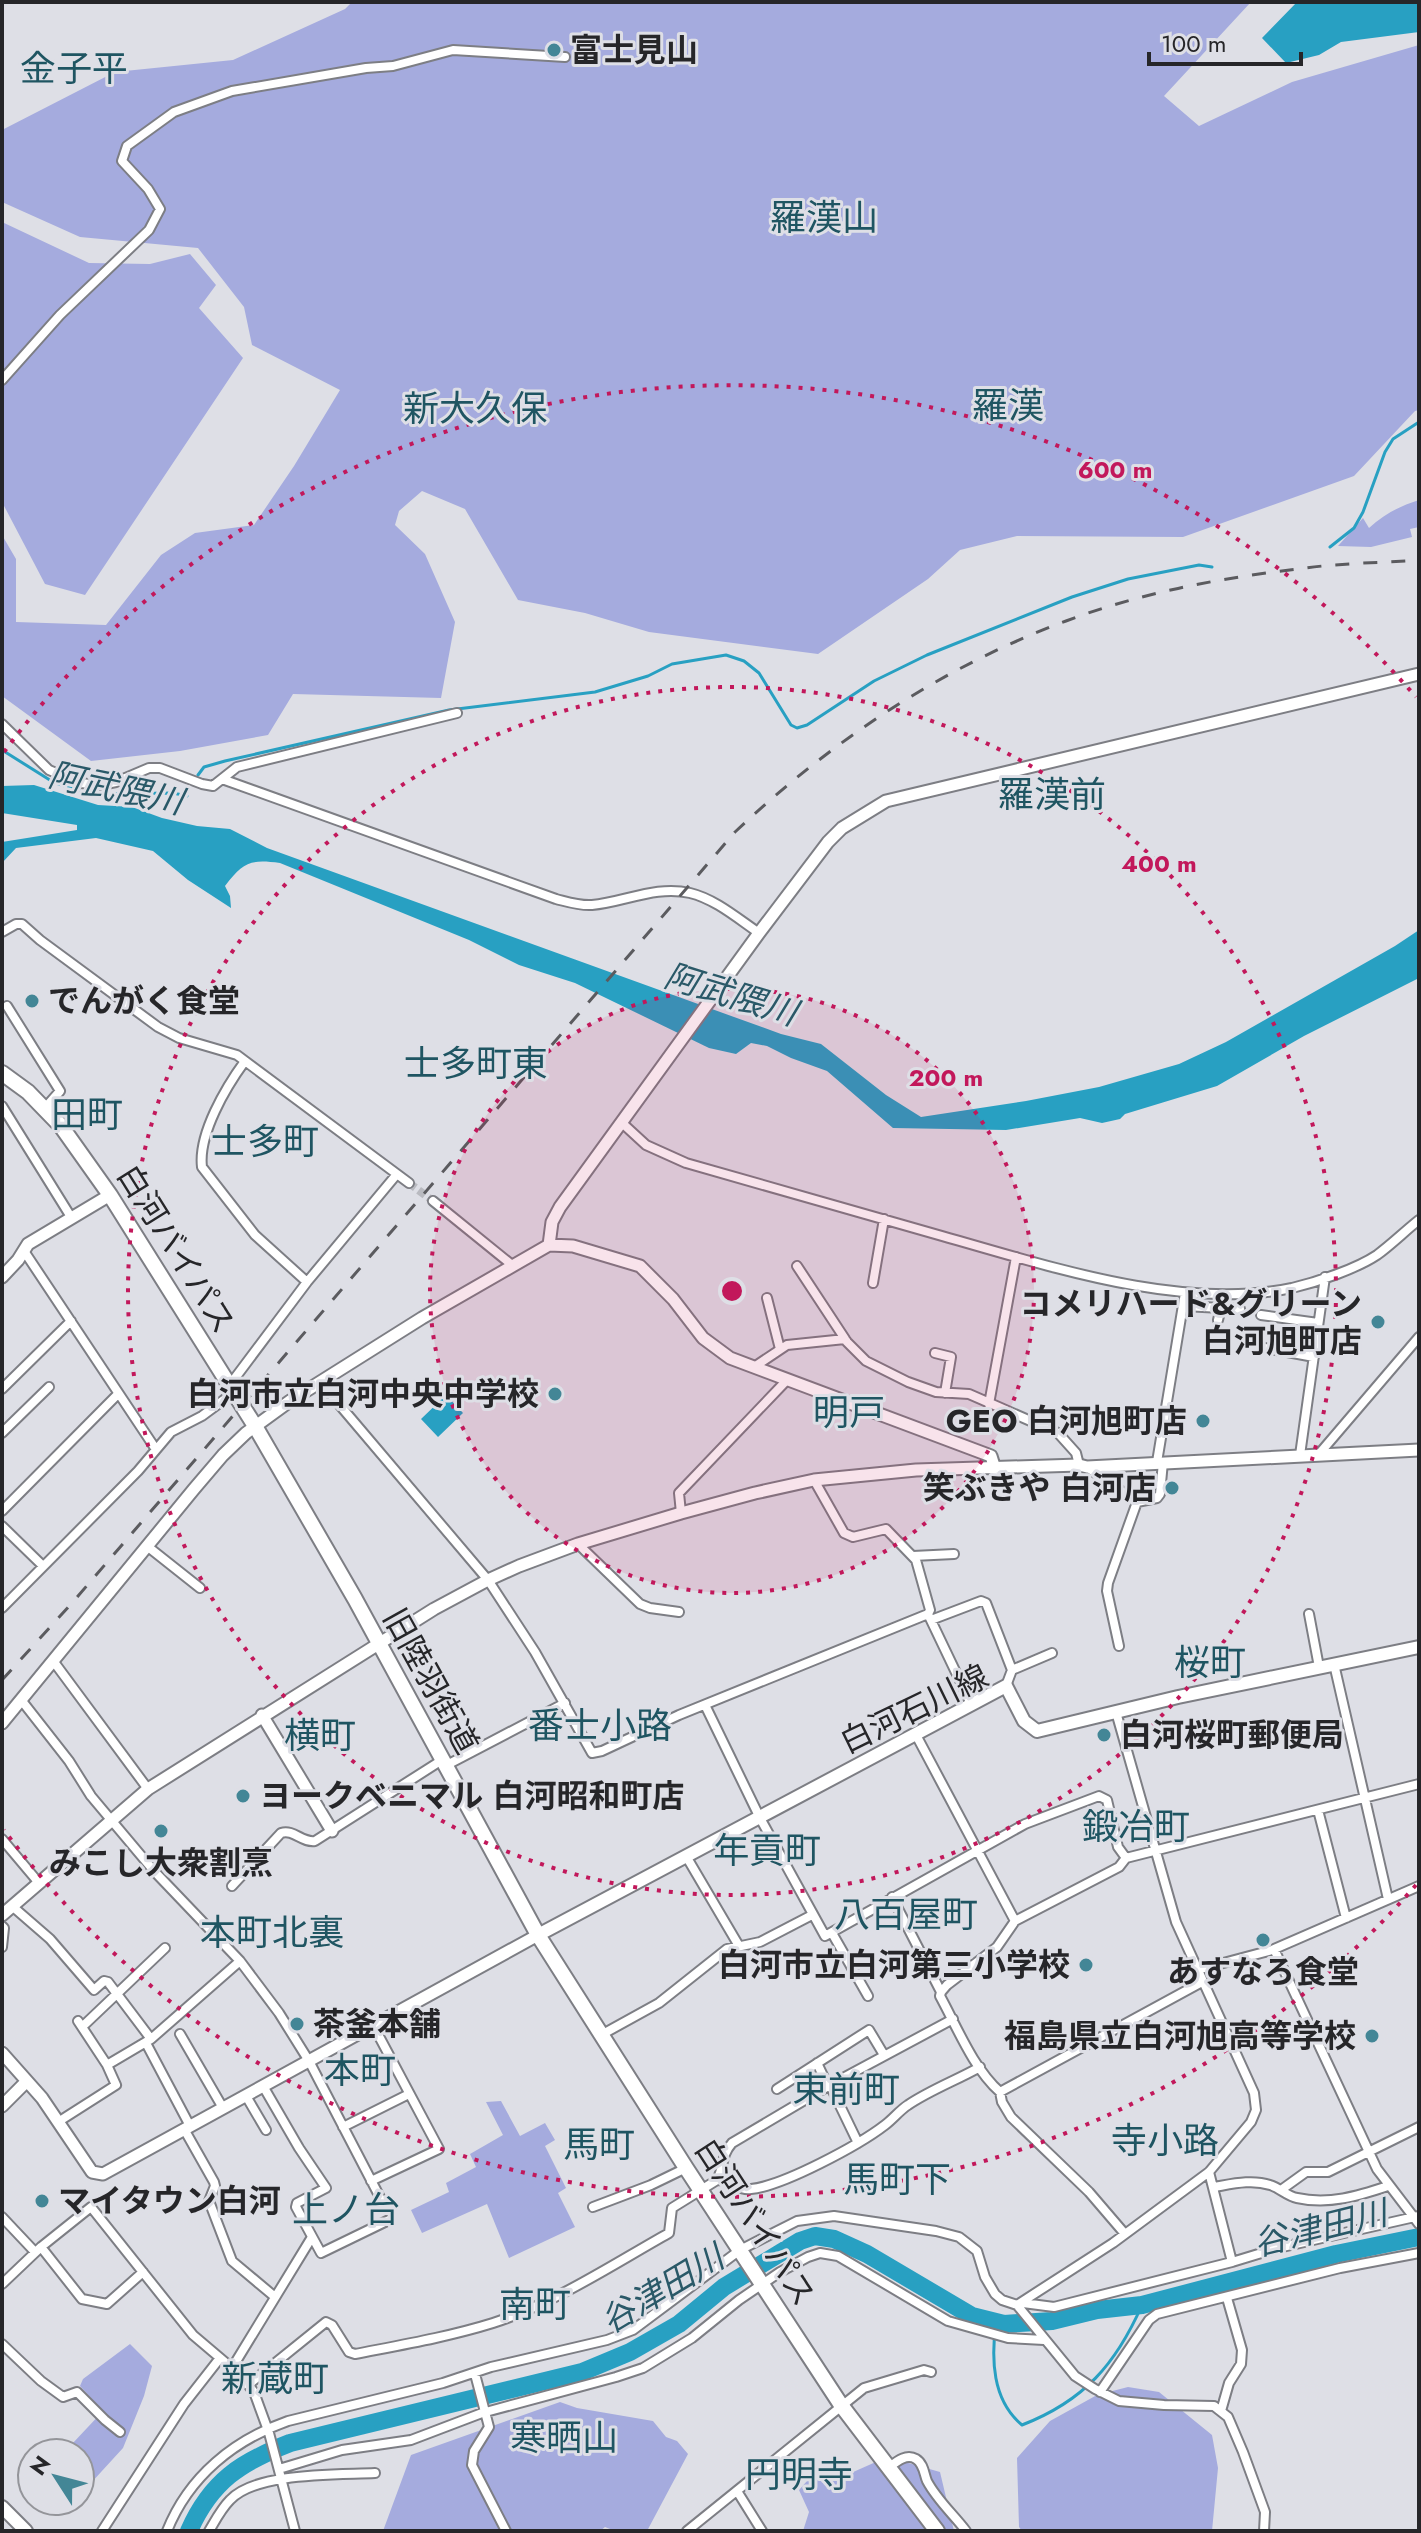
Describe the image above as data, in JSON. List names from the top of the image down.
{
  "streets": {
    "highway": ["白河バイパス", "旧陸羽街道"],
    "main road": ["白河石川線"]
  },
  "crossings": [
    ["白河バイパス", "旧陸羽街道"],
    ["白河バイパス", "白河石川線"],
    ["旧陸羽街道", "白河石川線"]
  ],
  "districts": [
    "金子平",
    "羅漢山",
    "羅漢",
    "新大久保",
    "羅漢前",
    "士多町東",
    "田町",
    "士多町",
    "明戸",
    "桜町",
    "番士小路",
    "横町",
    "鍛冶町",
    "年貢町",
    "八百屋町",
    "本町北裏",
    "本町",
    "束前町",
    "寺小路",
    "馬町",
    "馬町下",
    "上ノ台",
    "南町",
    "新蔵町",
    "寒晒山",
    "円明寺"
  ],
  "water": ["阿武隈川", "谷津田川"],
  "places": [
    "富士見山",
    "でんがく食堂",
    "コメリハード&グリーン 白河旭町店",
    "白河市立白河中央中学校",
    "GEO 白河旭町店",
    "笑ぶきや 白河店",
    "白河桜町郵便局",
    "ヨークベニマル 白河昭和町店",
    "みこし大衆割烹",
    "あすなろ食堂",
    "白河市立白河第三小学校",
    "茶釜本舗",
    "福島県立白河旭高等学校",
    "マイタウン白河"
  ],
  "scale_bar": "100 m",
  "north": "top left",
  "rings": ["600 m", "400 m", "200 m"]
}
